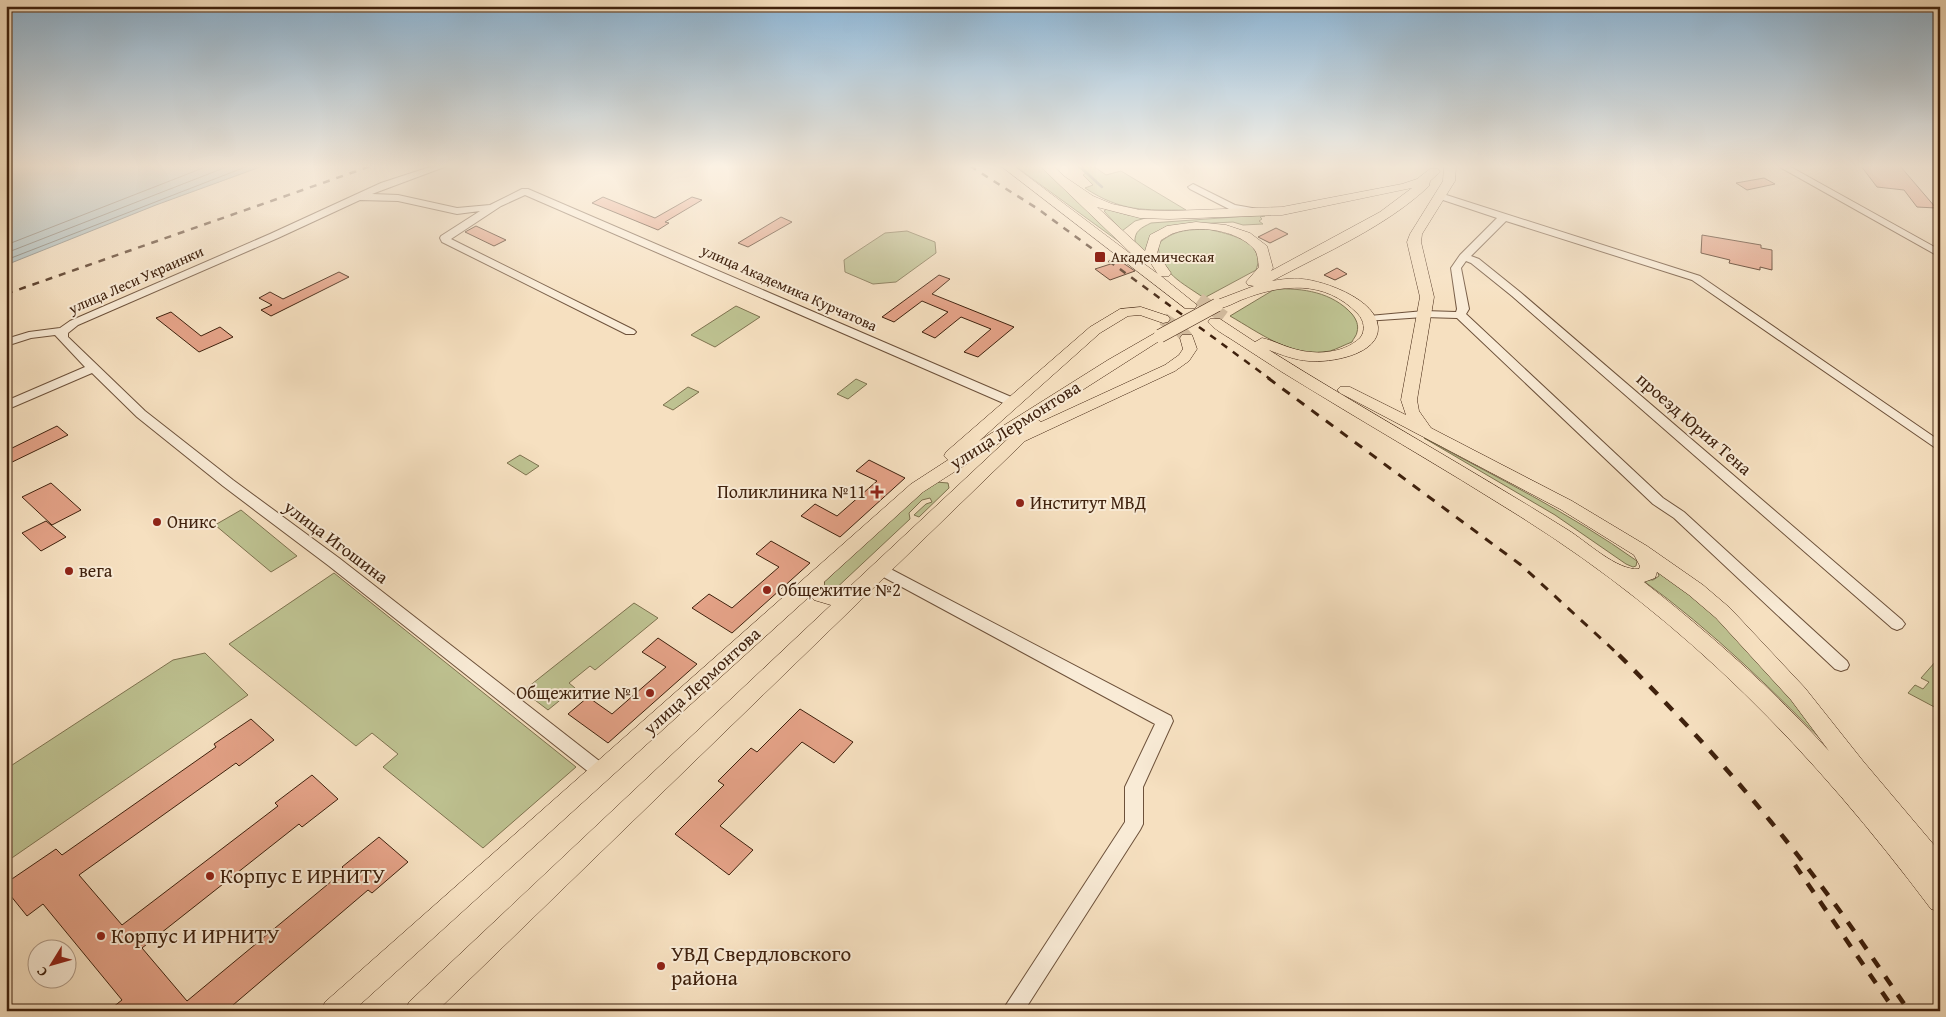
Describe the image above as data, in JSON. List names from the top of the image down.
{
  "streets": {
    "main road": ["улица Лермонтова"],
    "street": [
      "улица Леси Украинки",
      "улица Академика Курчатова",
      "проезд Юрия Тена",
      "улица Игошина"
    ]
  },
  "crossings": [
    ["улица Леси Украинки", "улица Игошина"],
    ["улица Лермонтова", "улица Игошина"]
  ],
  "places": {
    "transit": ["Академическая"],
    "health": ["Поликлиника №11"],
    "other": [
      "Институт МВД",
      "Оникс",
      "вега",
      "Общежитие №2",
      "Общежитие №1",
      "Корпус Е ИРНИТУ",
      "Корпус И ИРНИТУ",
      "УВД Свердловского района"
    ]
  },
  "north": "bottom left"
}
